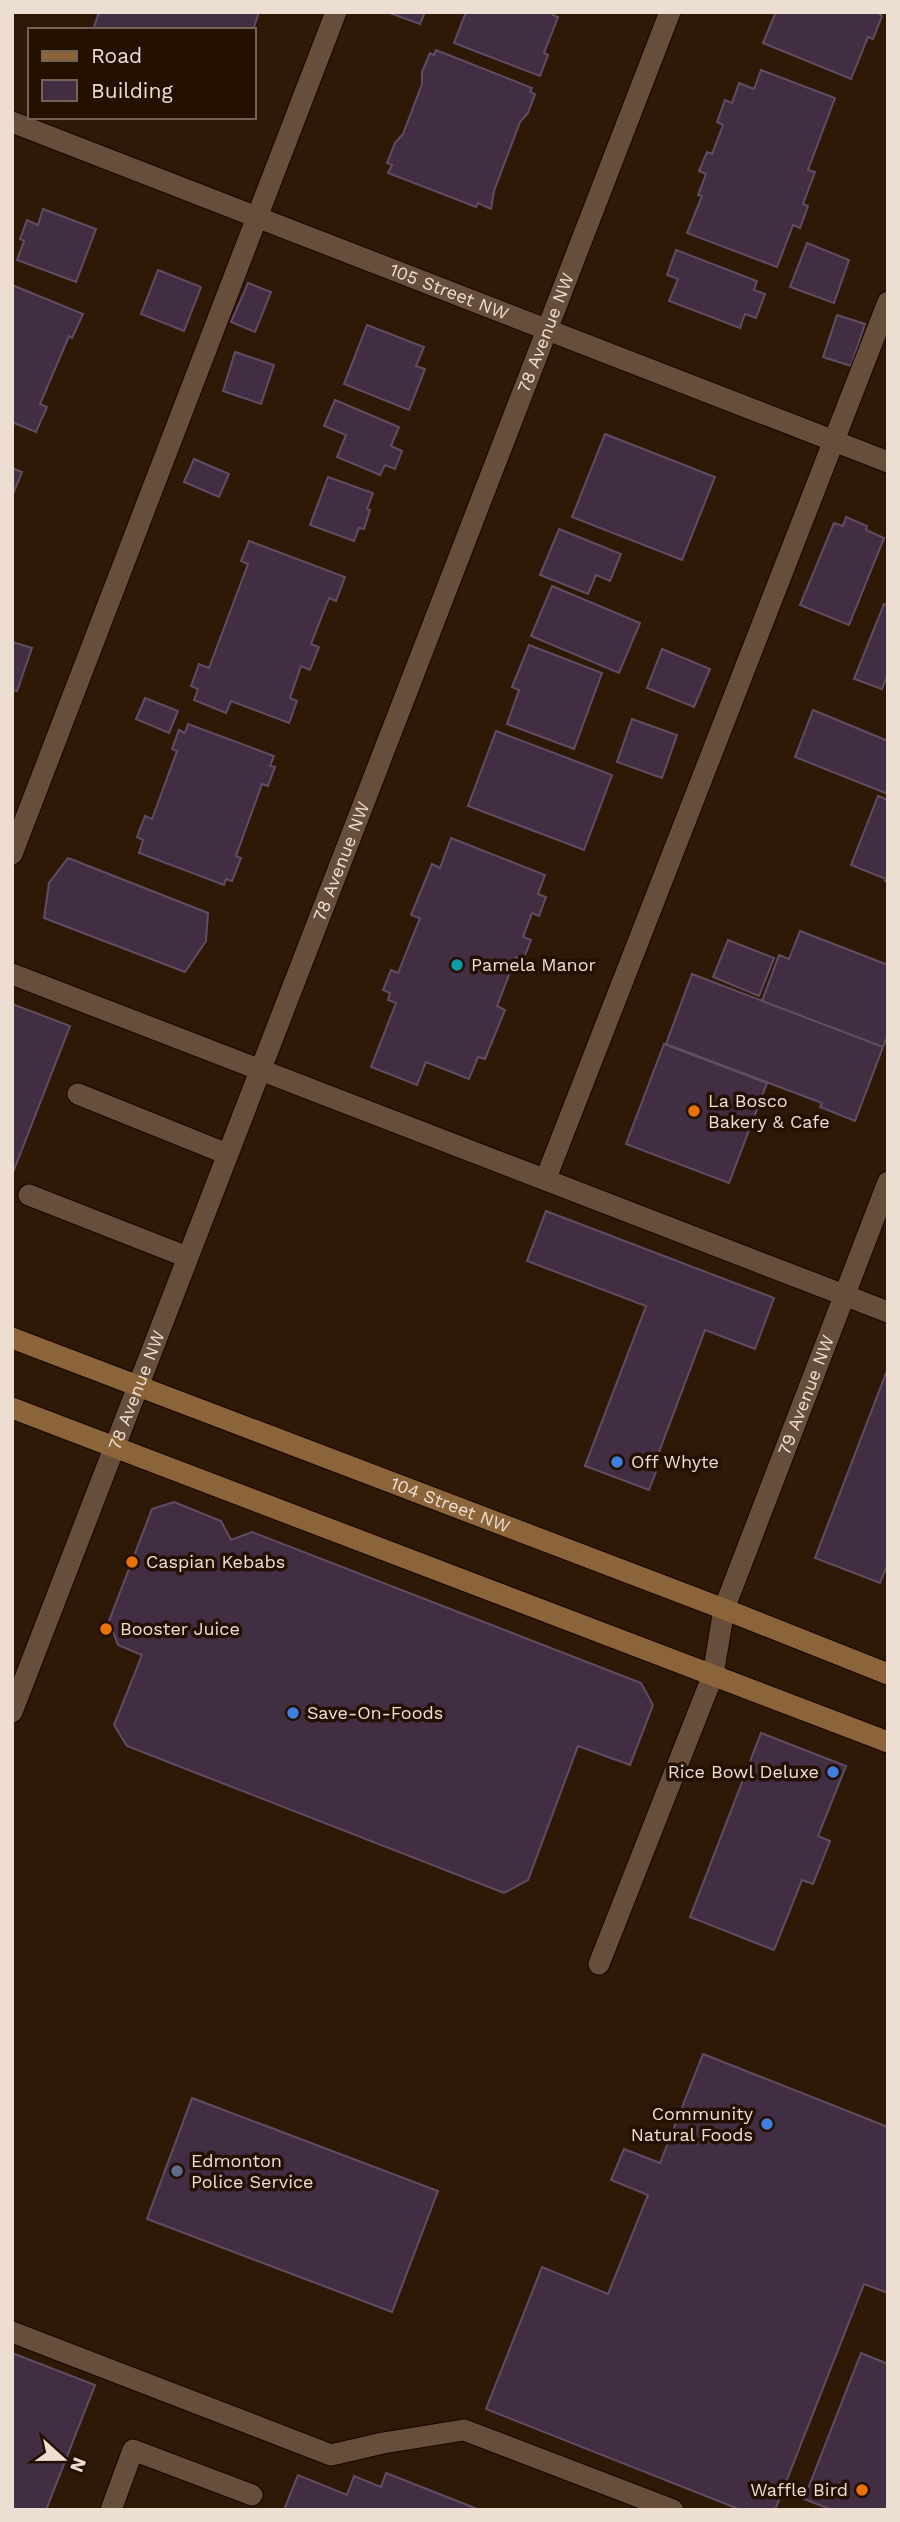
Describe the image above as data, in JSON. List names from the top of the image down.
{
  "streets": {
    "main road": ["104 Street NW"],
    "street": ["105 Street NW", "78 Avenue NW", "79 Avenue NW"]
  },
  "crossings": [
    ["105 Street NW", "78 Avenue NW"],
    ["78 Avenue NW", "104 Street NW"],
    ["79 Avenue NW", "104 Street NW"]
  ],
  "places": [
    "Pamela Manor",
    "La Bosco Bakery & Cafe",
    "Off Whyte",
    "Caspian Kebabs",
    "Booster Juice",
    "Save-On-Foods",
    "Rice Bowl Deluxe",
    "Community Natural Foods",
    "Edmonton Police Service",
    "Waffle Bird"
  ],
  "legend": ["Road", "Building"],
  "north": "right"
}
